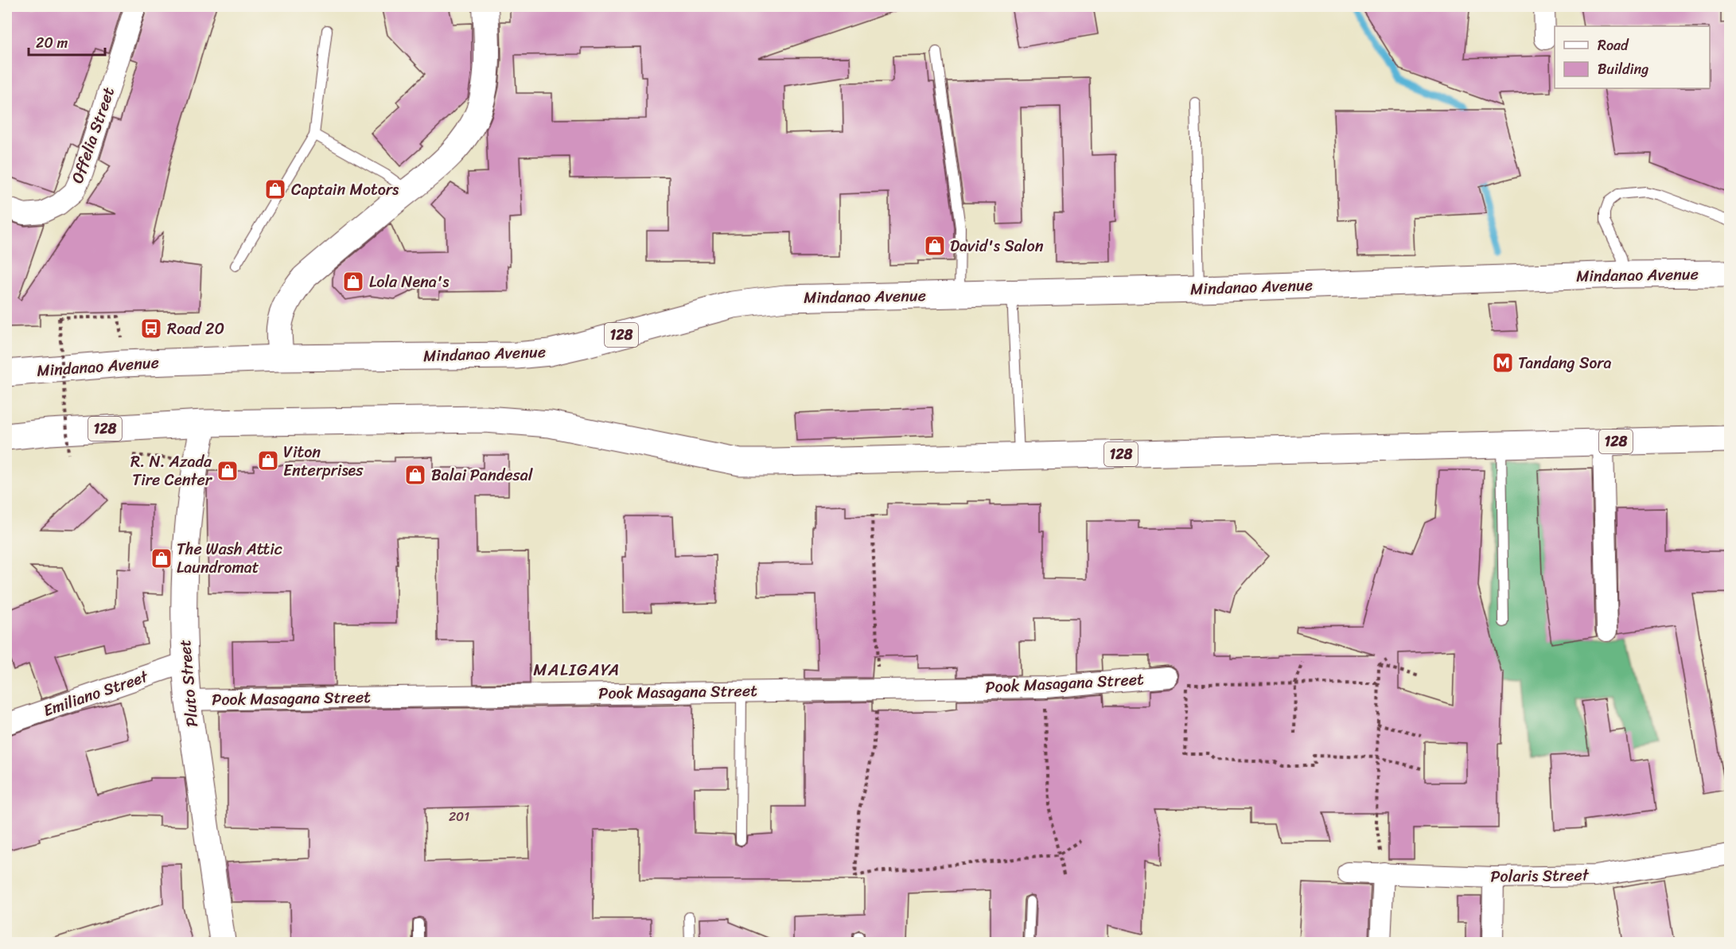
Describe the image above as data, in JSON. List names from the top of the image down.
{
  "streets": {
    "main road": ["Mindanao Avenue", "128"],
    "street": [
      "Offelia Street",
      "Pluto Street",
      "Pook Masagana Street",
      "Emiliano Street",
      "Polaris Street"
    ]
  },
  "crossings": [
    ["128", "Pluto Street"],
    ["Pluto Street", "Pook Masagana Street"],
    ["Pluto Street", "Emiliano Street"]
  ],
  "districts": ["MALIGAYA"],
  "places": {
    "shop": [
      "Captain Motors",
      "David's Salon",
      "Lola Nena's",
      "Viton Enterprises",
      "R. N. Azada Tire Center",
      "Balai Pandesal",
      "The Wash Attic Laundromat"
    ],
    "bus stop": ["Road 20"],
    "metro station": ["Tandang Sora"]
  },
  "house_numbers": ["201"],
  "legend": ["Road", "Building"],
  "scale_bar": "20 m"
}
